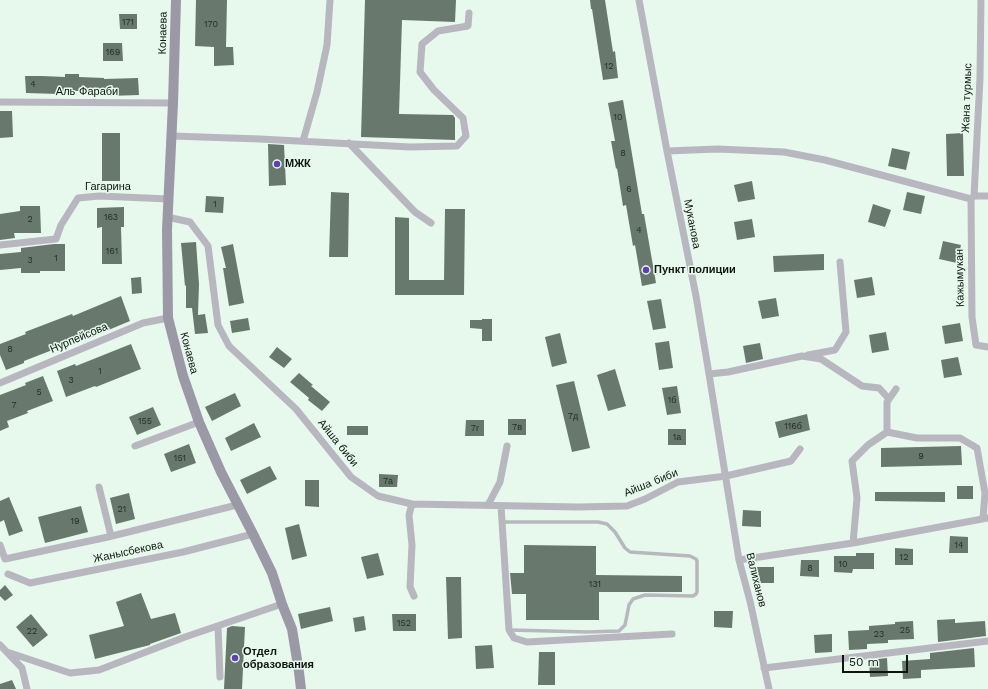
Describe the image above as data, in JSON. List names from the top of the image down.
{
  "streets": {
    "main road": ["Конаева"],
    "street": [
      "Аль Фараби",
      "Жана турмыс",
      "Гагарина",
      "Муканова",
      "Кажымукан",
      "Нурпейсова",
      "Айша биби",
      "Жанысбекова",
      "Валиханов"
    ]
  },
  "crossings": [
    ["Конаева", "Аль Фараби"],
    ["Конаева", "Гагарина"],
    ["Конаева", "Нурпейсова"],
    ["Конаева", "Айша биби"],
    ["Конаева", "Жанысбекова"],
    ["Жана турмыс", "Кажымукан"],
    ["Муканова", "Айша биби"],
    ["Муканова", "Валиханов"],
    ["Айша биби", "Валиханов"]
  ],
  "places": ["МЖК", "Пункт полиции", "Отдел образования"],
  "house_numbers": [
    "171",
    "170",
    "169",
    "12",
    "4",
    "10",
    "8",
    "6",
    "1",
    "163",
    "2",
    "4",
    "161",
    "1",
    "3",
    "8",
    "1",
    "3",
    "5",
    "1б",
    "7",
    "7д",
    "155",
    "116б",
    "7в",
    "7г",
    "1а",
    "9",
    "151",
    "7а",
    "21",
    "19",
    "14",
    "12",
    "10",
    "8",
    "131",
    "152",
    "25",
    "22",
    "23"
  ],
  "scale_bar": "50 m"
}
